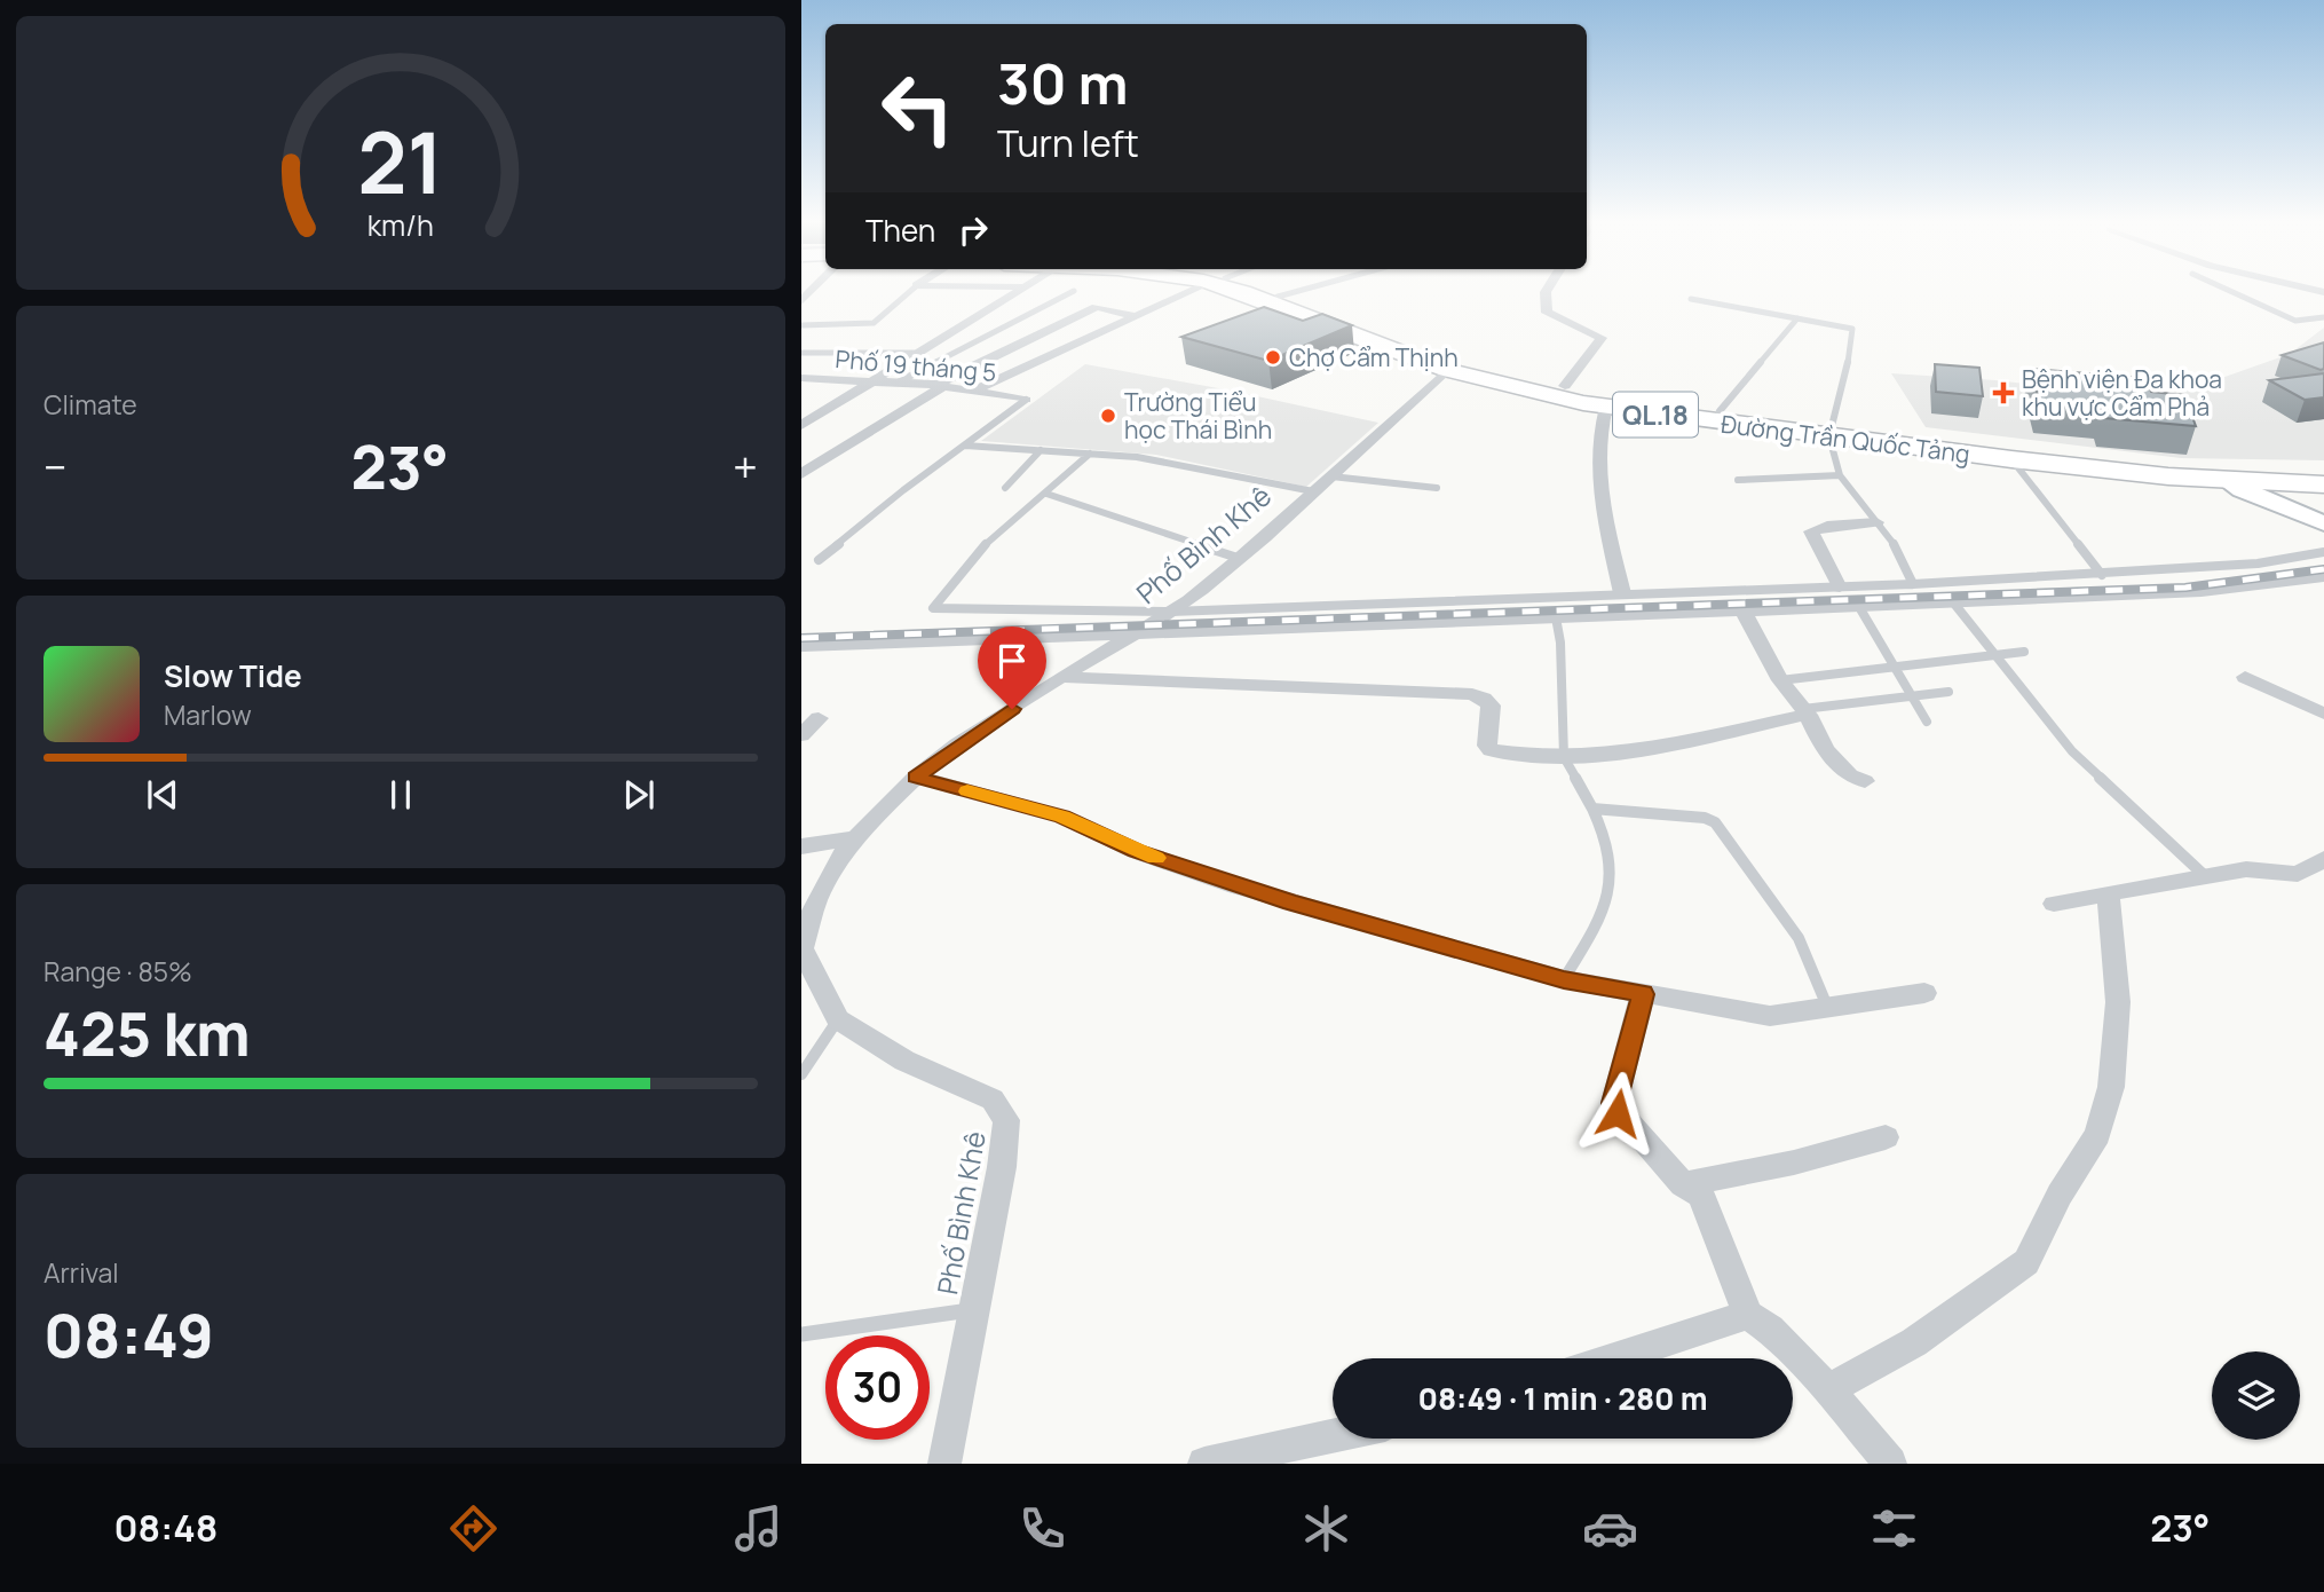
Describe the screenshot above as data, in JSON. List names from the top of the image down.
{
  "streets": {
    "highway": ["QL.18", "Đường Trần Quốc Tảng"],
    "street": ["Phố 19 tháng 5", "Phố Bình Khê"]
  },
  "crossings": [
    ["Đường Trần Quốc Tảng", "Phố Bình Khê"]
  ],
  "places": {
    "other": ["Chợ Cẩm Thịnh", "Trường Tiểu học Thái Bình"],
    "health": ["Bệnh viện Đa khoa khu vực Cẩm Phả"]
  },
  "page": {
    "turn": ["30 m", "Turn left"],
    "then": "Then",
    "tile": [
      "Climate",
      ["Range · 85%", "425 km"],
      ["Arrival", "08:49"]
    ],
    "heat": ["−", "23°", "+"],
    "song": ["Slow Tide", "Marlow"],
    "limit": "30",
    "trip": "08:49 · 1 min · 280 m",
    "tabs": ["08:48", "23°"],
    "gauge": ["21", "km/h"]
  }
}
